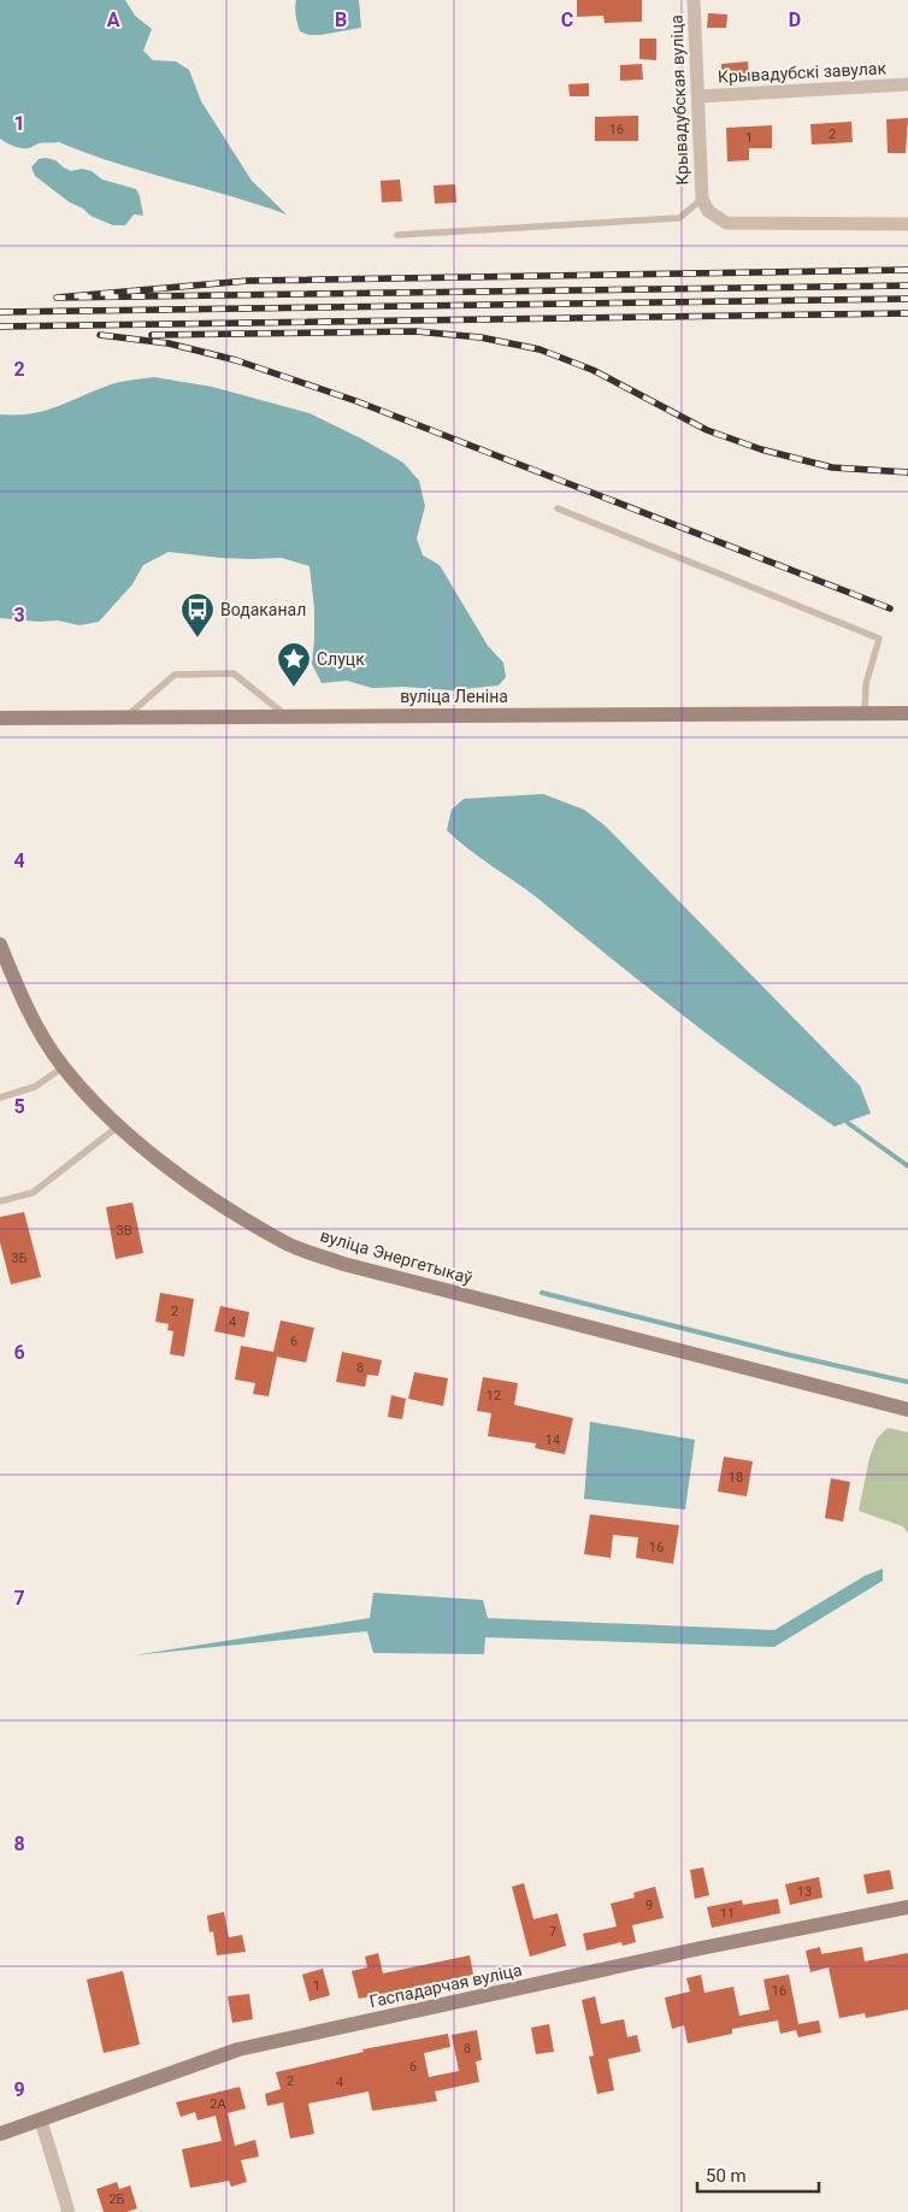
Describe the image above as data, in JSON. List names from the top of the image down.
{
  "streets": {
    "street": [
      "Крывадубскі завулак",
      "Крывадубская вуліца",
      "вуліца Леніна",
      "вуліца Энергетыкаў",
      "Гаспадарчая вуліца"
    ]
  },
  "crossings": [
    ["Крывадубскі завулак", "Крывадубская вуліца"]
  ],
  "places": {
    "bus stop": ["Водаканал"],
    "place": ["Слуцк"]
  },
  "house_numbers": [
    "16",
    "2",
    "1",
    "3В",
    "3Б",
    "2",
    "4",
    "6",
    "8",
    "12",
    "14",
    "18",
    "16",
    "13",
    "9",
    "11",
    "7",
    "1",
    "16",
    "8",
    "6",
    "2",
    "4",
    "2А",
    "2Б"
  ],
  "scale_bar": "50 m",
  "grid": {
    "columns": [
      "A",
      "B",
      "C",
      "D"
    ],
    "rows": [
      "1",
      "2",
      "3",
      "4",
      "5",
      "6",
      "7",
      "8",
      "9"
    ]
  }
}
